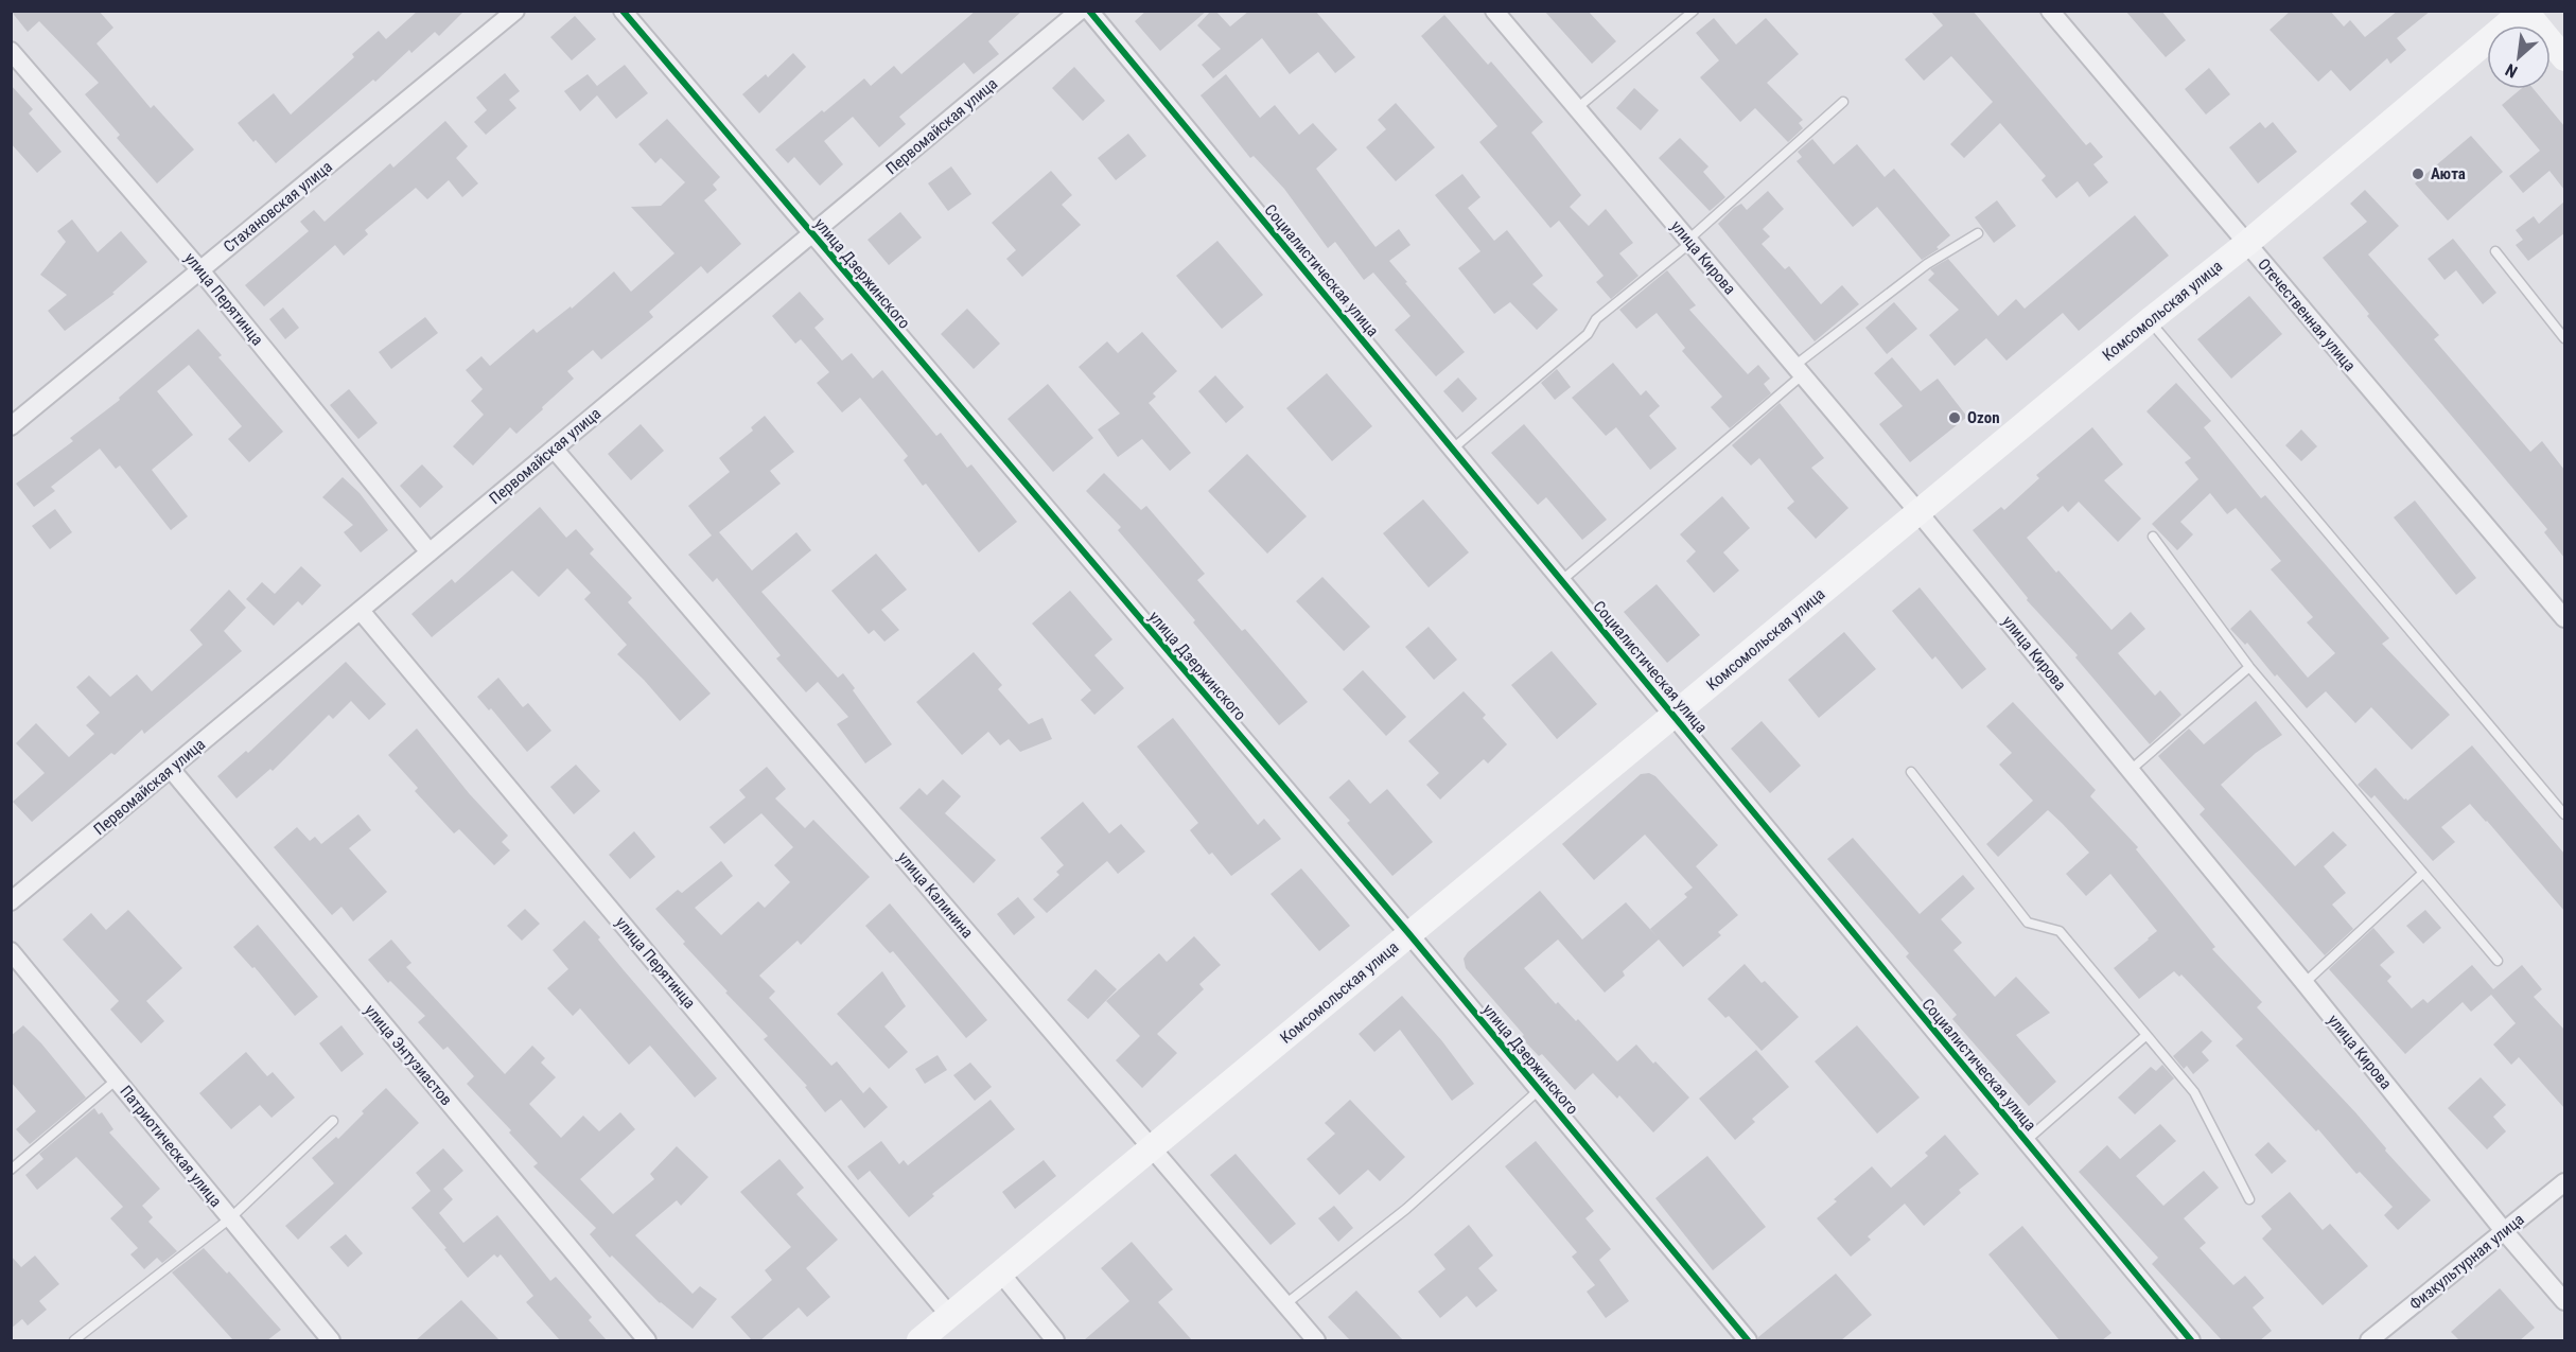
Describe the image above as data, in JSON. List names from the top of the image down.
{
  "streets": {
    "main road": ["Комсомольская улица"],
    "street": [
      "Первомайская улица",
      "Стахановская улица",
      "улица Кирова",
      "Социалистическая улица",
      "улица Дзержинского",
      "улица Перятинца",
      "Отечественная улица",
      "улица Калинина",
      "улица Энтузиастов",
      "Патриотическая улица",
      "Физкультурная улица"
    ]
  },
  "crossings": [
    ["Первомайская улица", "улица Дзержинского"],
    ["Первомайская улица", "улица Перятинца"],
    ["Первомайская улица", "улица Калинина"],
    ["Первомайская улица", "улица Энтузиастов"],
    ["Стахановская улица", "улица Перятинца"],
    ["улица Кирова", "Комсомольская улица"],
    ["улица Кирова", "Физкультурная улица"],
    ["Социалистическая улица", "Комсомольская улица"],
    ["улица Дзержинского", "Комсомольская улица"],
    ["улица Перятинца", "Комсомольская улица"],
    ["Комсомольская улица", "Отечественная улица"],
    ["Комсомольская улица", "улица Калинина"]
  ],
  "places": ["Аюта", "Ozon"],
  "north": "bottom left"
}
